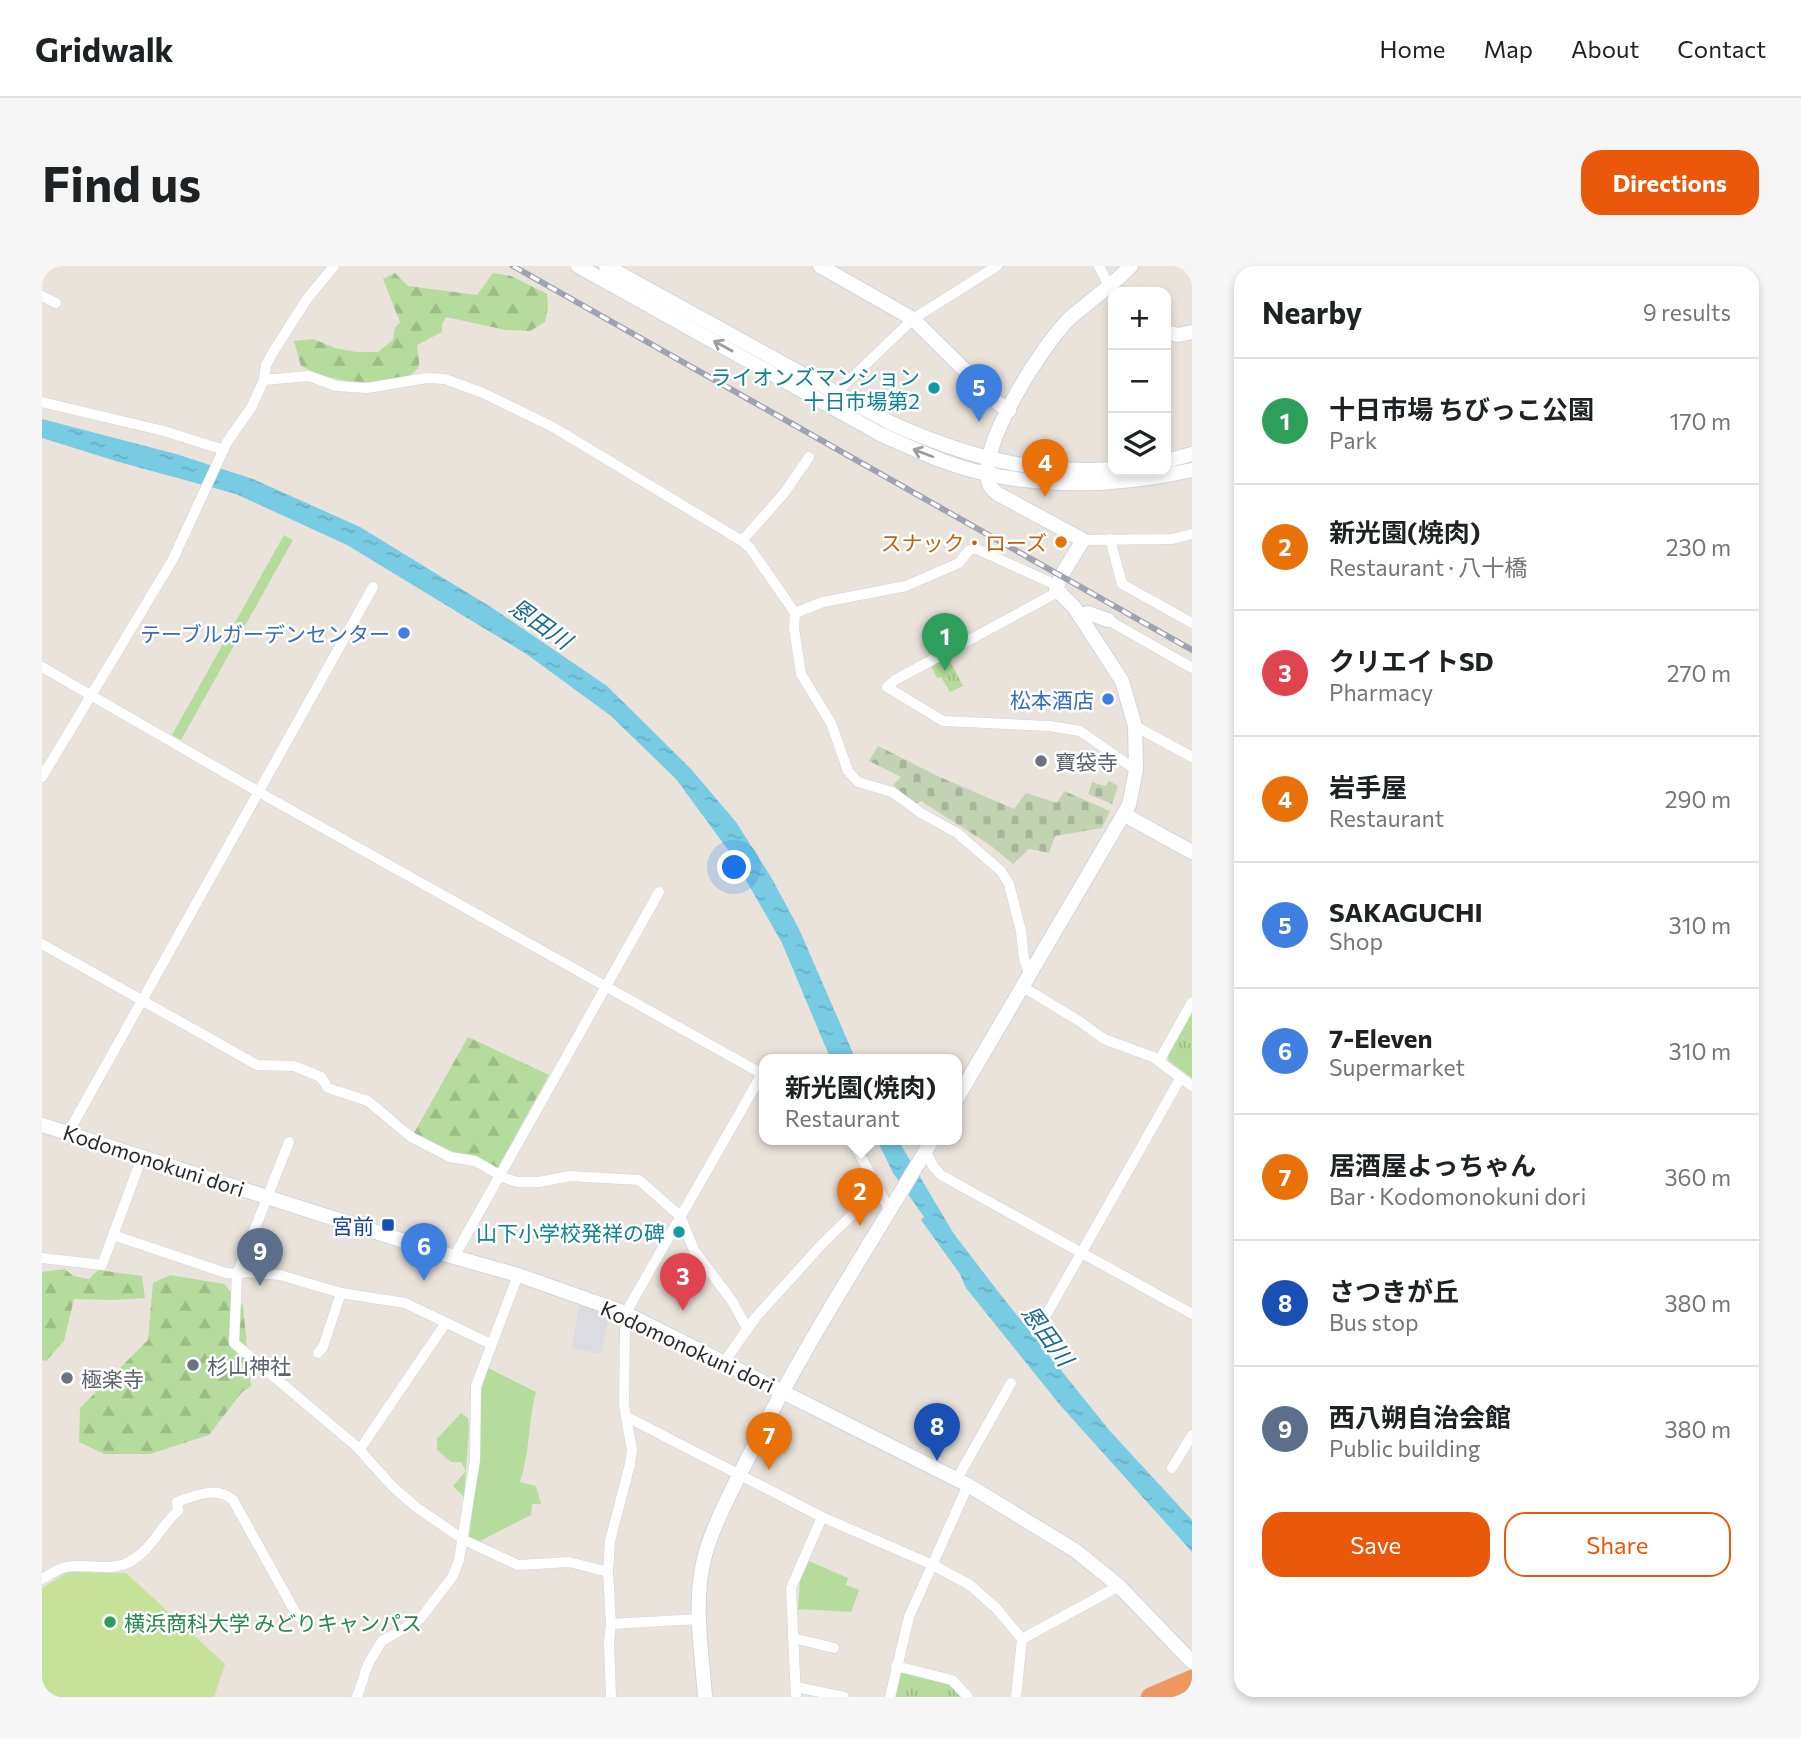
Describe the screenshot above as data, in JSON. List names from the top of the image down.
{
  "streets": {
    "street": ["Kodomonokuni dori"]
  },
  "water": ["恩田川"],
  "places": {
    "other": [
      "ライオンズマンション 十日市場第2",
      "スナック・ローズ",
      "テーブルガーデンセンター",
      "松本酒店",
      "寶袋寺",
      "山下小学校発祥の碑",
      "杉山神社",
      "極楽寺",
      "横浜商科大学 みどりキャンパス"
    ],
    "transit": ["宮前"]
  },
  "page": {
    "header": "Gridwalk",
    "nav": [
      "Home",
      "Map",
      "About",
      "Contact"
    ],
    "buttons": [
      "Directions",
      ["Save", "Share"]
    ],
    "title": "Find us",
    "heading": ["Nearby", "9 results"],
    "map_buttons": ["+", "−"],
    "list": [
      {
        "mark": "1",
        "name": "十日市場 ちびっこ公園",
        "note": "Park",
        "value": "170 m"
      },
      {
        "mark": "2",
        "name": "新光園(焼肉)",
        "note": "Restaurant · 八十橋",
        "value": "230 m"
      },
      {
        "mark": "3",
        "name": "クリエイトSD",
        "note": "Pharmacy",
        "value": "270 m"
      },
      {
        "mark": "4",
        "name": "岩手屋",
        "note": "Restaurant",
        "value": "290 m"
      },
      {
        "mark": "5",
        "name": "SAKAGUCHI",
        "note": "Shop",
        "value": "310 m"
      },
      {
        "mark": "6",
        "name": "7-Eleven",
        "note": "Supermarket",
        "value": "310 m"
      },
      {
        "mark": "7",
        "name": "居酒屋よっちゃん",
        "note": "Bar · Kodomonokuni dori",
        "value": "360 m"
      },
      {
        "mark": "8",
        "name": "さつきが丘",
        "note": "Bus stop",
        "value": "380 m"
      },
      {
        "mark": "9",
        "name": "西八朔自治会館",
        "note": "Public building",
        "value": "380 m"
      }
    ],
    "pins": [
      "5",
      "4",
      "1",
      "2",
      "6",
      "9",
      "3",
      "8",
      "7"
    ],
    "popup": ["新光園(焼肉)", "Restaurant"]
  }
}
